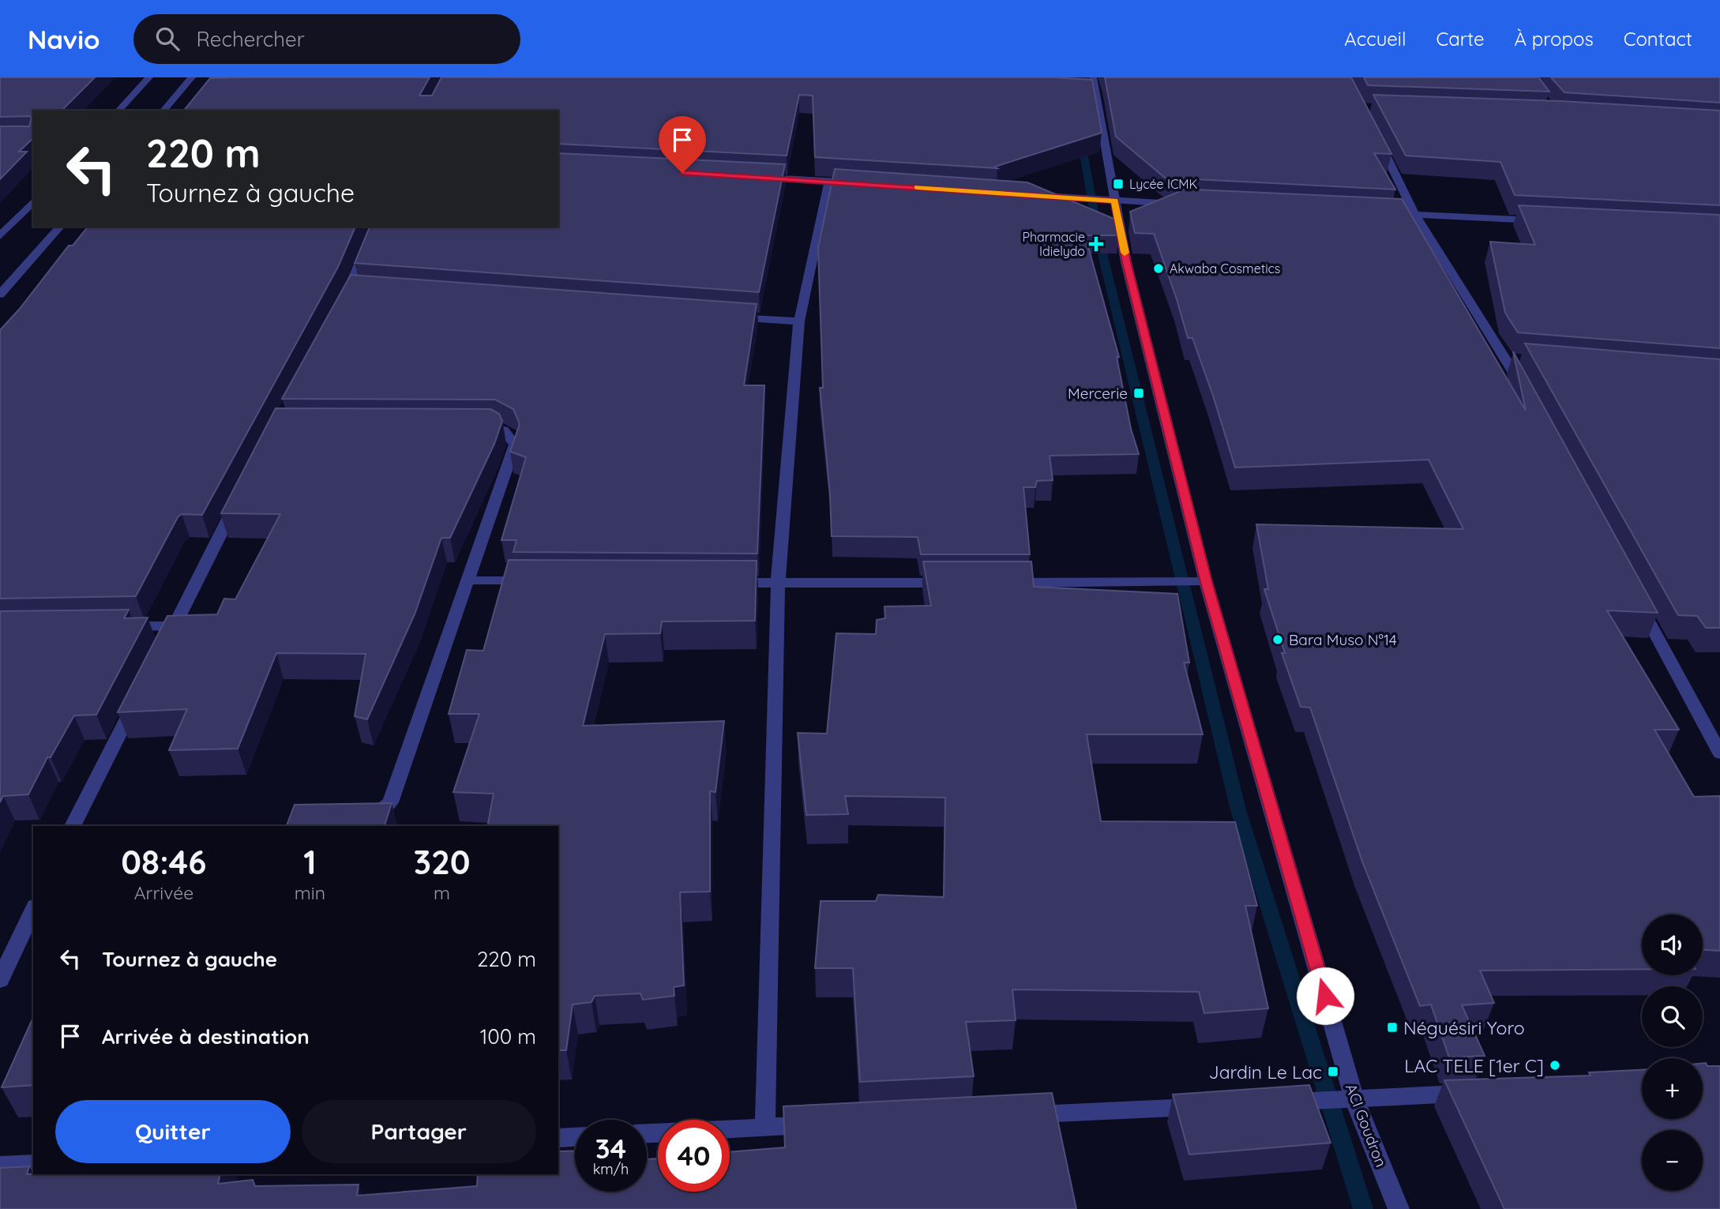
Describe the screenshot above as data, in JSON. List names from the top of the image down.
{
  "streets": {
    "street": ["ACI Goudron"]
  },
  "places": {
    "transit": [
      "Lycée ICMK",
      "Mercerie",
      "Néguésiri Yoro",
      "Jardin Le Lac"
    ],
    "health": ["Pharmacie Idielydo"],
    "other": ["Akwaba Cosmetics", "Bara Muso N°14", "LAC TELE [1er C]"]
  },
  "page": {
    "header": "Navio",
    "search": "Rechercher",
    "nav": [
      "Accueil",
      "Carte",
      "À propos",
      "Contact"
    ],
    "turn": ["220 m", "Tournez à gauche"],
    "eta": [
      "08:46",
      "Arrivée",
      "1",
      "min",
      "320",
      "m"
    ],
    "map_buttons": ["+", "−"],
    "list": [
      {
        "name": "Tournez à gauche",
        "value": "220 m"
      },
      {
        "name": "Arrivée à destination",
        "value": "100 m"
      }
    ],
    "buttons": ["Quitter", "Partager"],
    "speed": "34 km/h",
    "limit": "40"
  }
}
